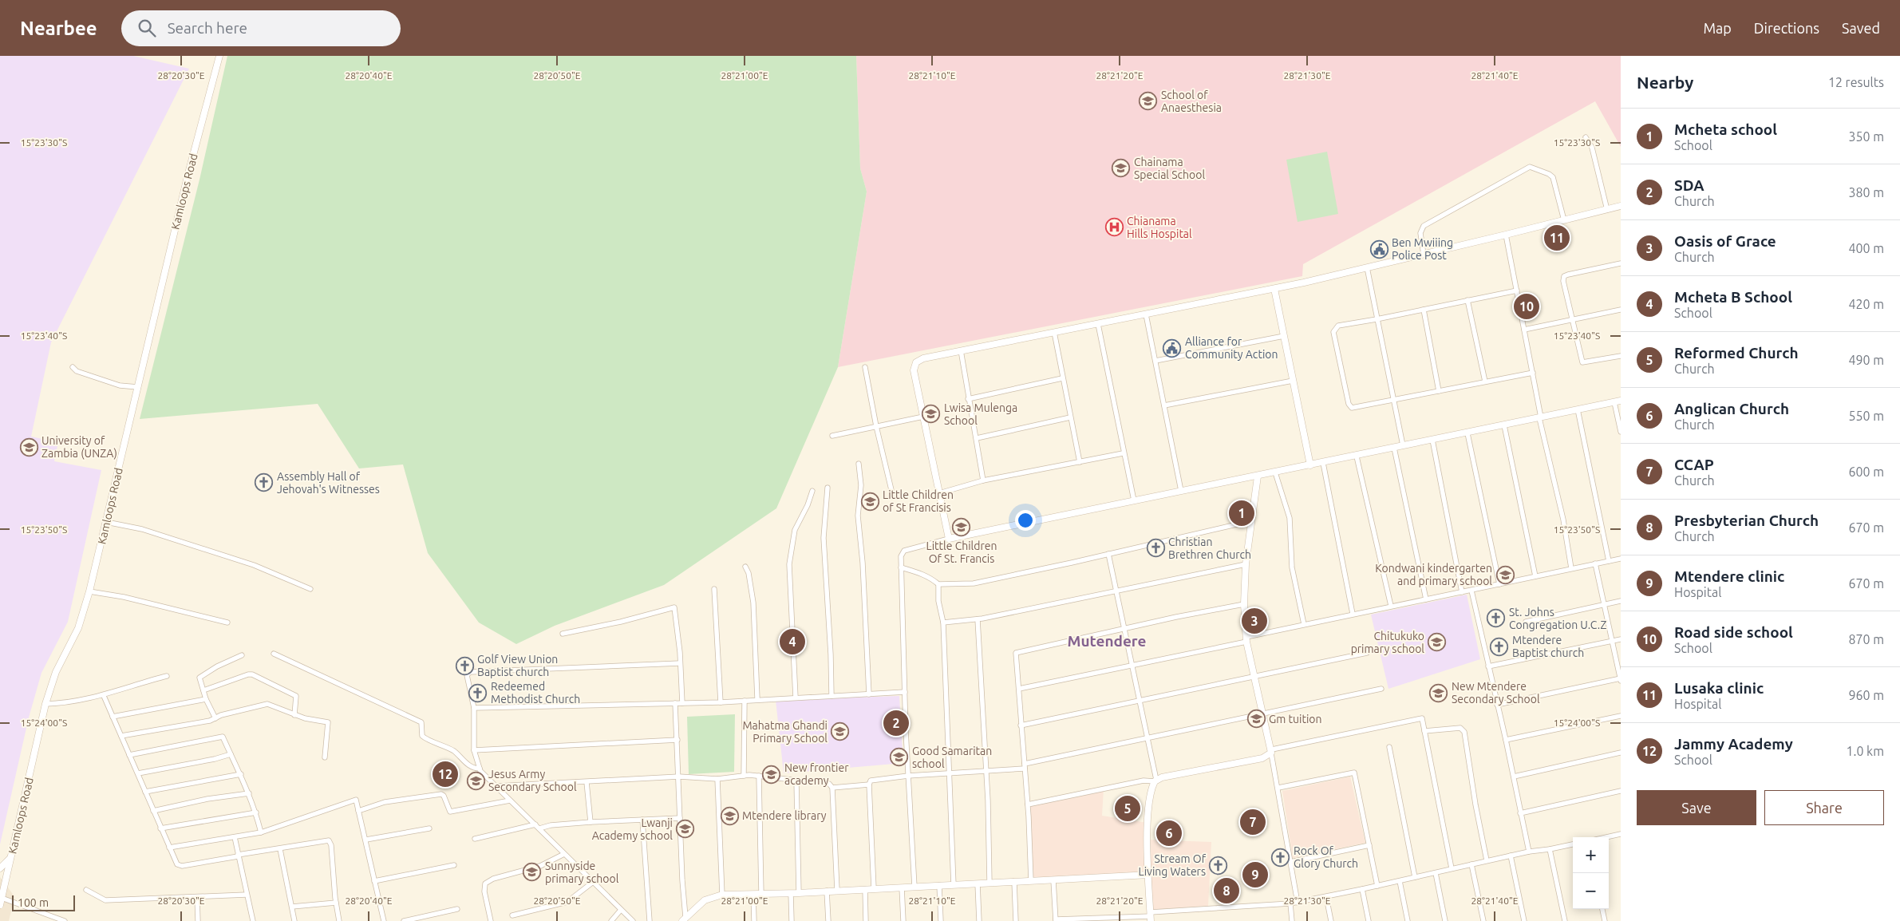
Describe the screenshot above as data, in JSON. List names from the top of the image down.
{
  "streets": {
    "main road": ["Kamloops Road"]
  },
  "districts": ["Mutendere"],
  "places": {
    "school or university": [
      "School of Anaesthesia",
      "Chainama Special School",
      "Lwisa Mulenga School",
      "University of Zambia (UNZA)",
      "Little Children of St Francisis",
      "Little Children Of St. Francis",
      "Kondwani kindergarten and primary school",
      "Chitukuko primary school",
      "New Mtendere Secondary School",
      "Gm tuition",
      "Mahatma Ghandi Primary School",
      "Good Samaritan school",
      "New frontier academy",
      "Jesus Army Secondary School",
      "Mtendere library",
      "Lwanji Academy school",
      "Sunnyside primary school"
    ],
    "hospital": ["Chianama Hills Hospital"],
    "public building": ["Ben Mwiiing Police Post", "Alliance for Community Action"],
    "church": [
      "Assembly Hall of Jehovah's Witnesses",
      "Christian Brethren Church",
      "St. Johns Congregation U.C.Z",
      "Mtendere Baptist church",
      "Golf View Union Baptist church",
      "Redeemed Methodist Church",
      "Rock Of Glory Church",
      "Stream Of Living Waters"
    ]
  },
  "scale_bar": "100 m",
  "page": {
    "header": "Nearbee",
    "search": "Search here",
    "nav": ["Map", "Directions", "Saved"],
    "heading": ["Nearby", "12 results"],
    "list": [
      {
        "mark": "1",
        "name": "Mcheta school",
        "note": "School",
        "value": "350 m"
      },
      {
        "mark": "2",
        "name": "SDA",
        "note": "Church",
        "value": "380 m"
      },
      {
        "mark": "3",
        "name": "Oasis of Grace",
        "note": "Church",
        "value": "400 m"
      },
      {
        "mark": "4",
        "name": "Mcheta B School",
        "note": "School",
        "value": "420 m"
      },
      {
        "mark": "5",
        "name": "Reformed Church",
        "note": "Church",
        "value": "490 m"
      },
      {
        "mark": "6",
        "name": "Anglican Church",
        "note": "Church",
        "value": "550 m"
      },
      {
        "mark": "7",
        "name": "CCAP",
        "note": "Church",
        "value": "600 m"
      },
      {
        "mark": "8",
        "name": "Presbyterian Church",
        "note": "Church",
        "value": "670 m"
      },
      {
        "mark": "9",
        "name": "Mtendere clinic",
        "note": "Hospital",
        "value": "670 m"
      },
      {
        "mark": "10",
        "name": "Road side school",
        "note": "School",
        "value": "870 m"
      },
      {
        "mark": "11",
        "name": "Lusaka clinic",
        "note": "Hospital",
        "value": "960 m"
      },
      {
        "mark": "12",
        "name": "Jammy Academy",
        "note": "School",
        "value": "1.0 km"
      }
    ],
    "pins": [
      "11",
      "10",
      "1",
      "3",
      "4",
      "2",
      "12",
      "5",
      "7",
      "6",
      "9",
      "8"
    ],
    "buttons": ["Save", "Share"],
    "map_buttons": ["+", "−"],
    "scale": "100 m"
  },
  "coordinates": [
    "28°20'30\"E",
    "28°20'40\"E",
    "28°20'50\"E",
    "28°21'00\"E",
    "28°21'10\"E",
    "28°21'20\"E",
    "28°21'30\"E",
    "28°21'40\"E",
    "15°23'30\"S",
    "15°23'40\"S",
    "15°23'50\"S",
    "15°24'00\"S"
  ]
}
